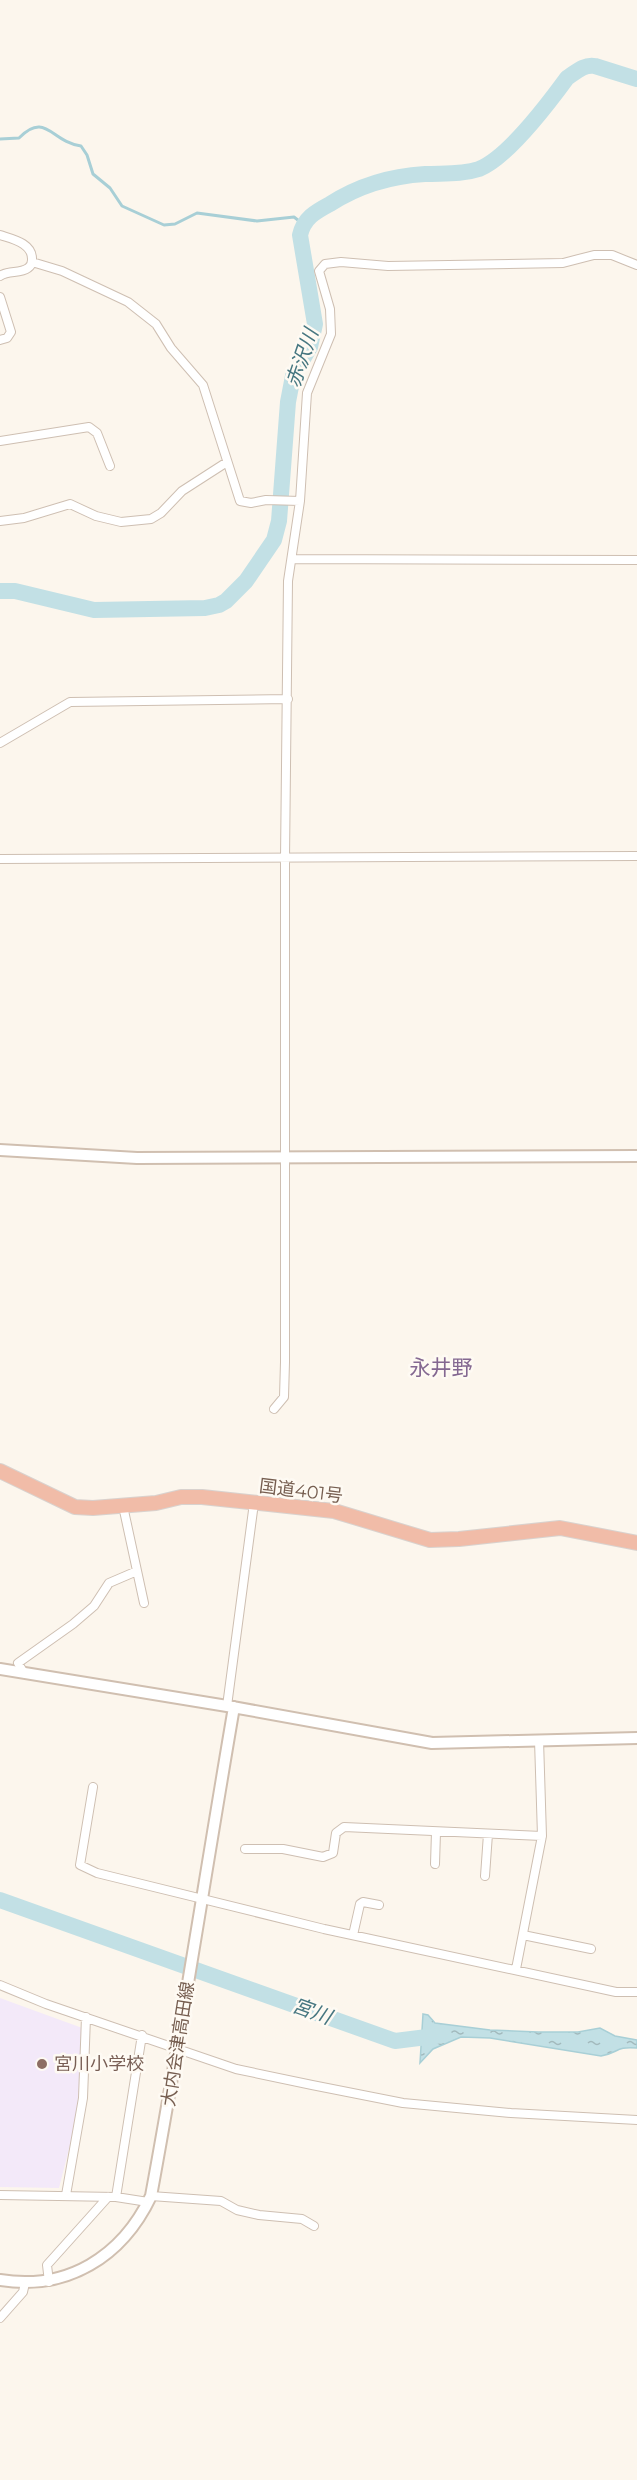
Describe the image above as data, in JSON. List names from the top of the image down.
{
  "streets": {
    "highway": ["国道401号"],
    "street": ["大内会津高田線"]
  },
  "districts": ["永井野"],
  "water": ["赤沢川", "宮川"],
  "places": ["宮川小学校"]
}
